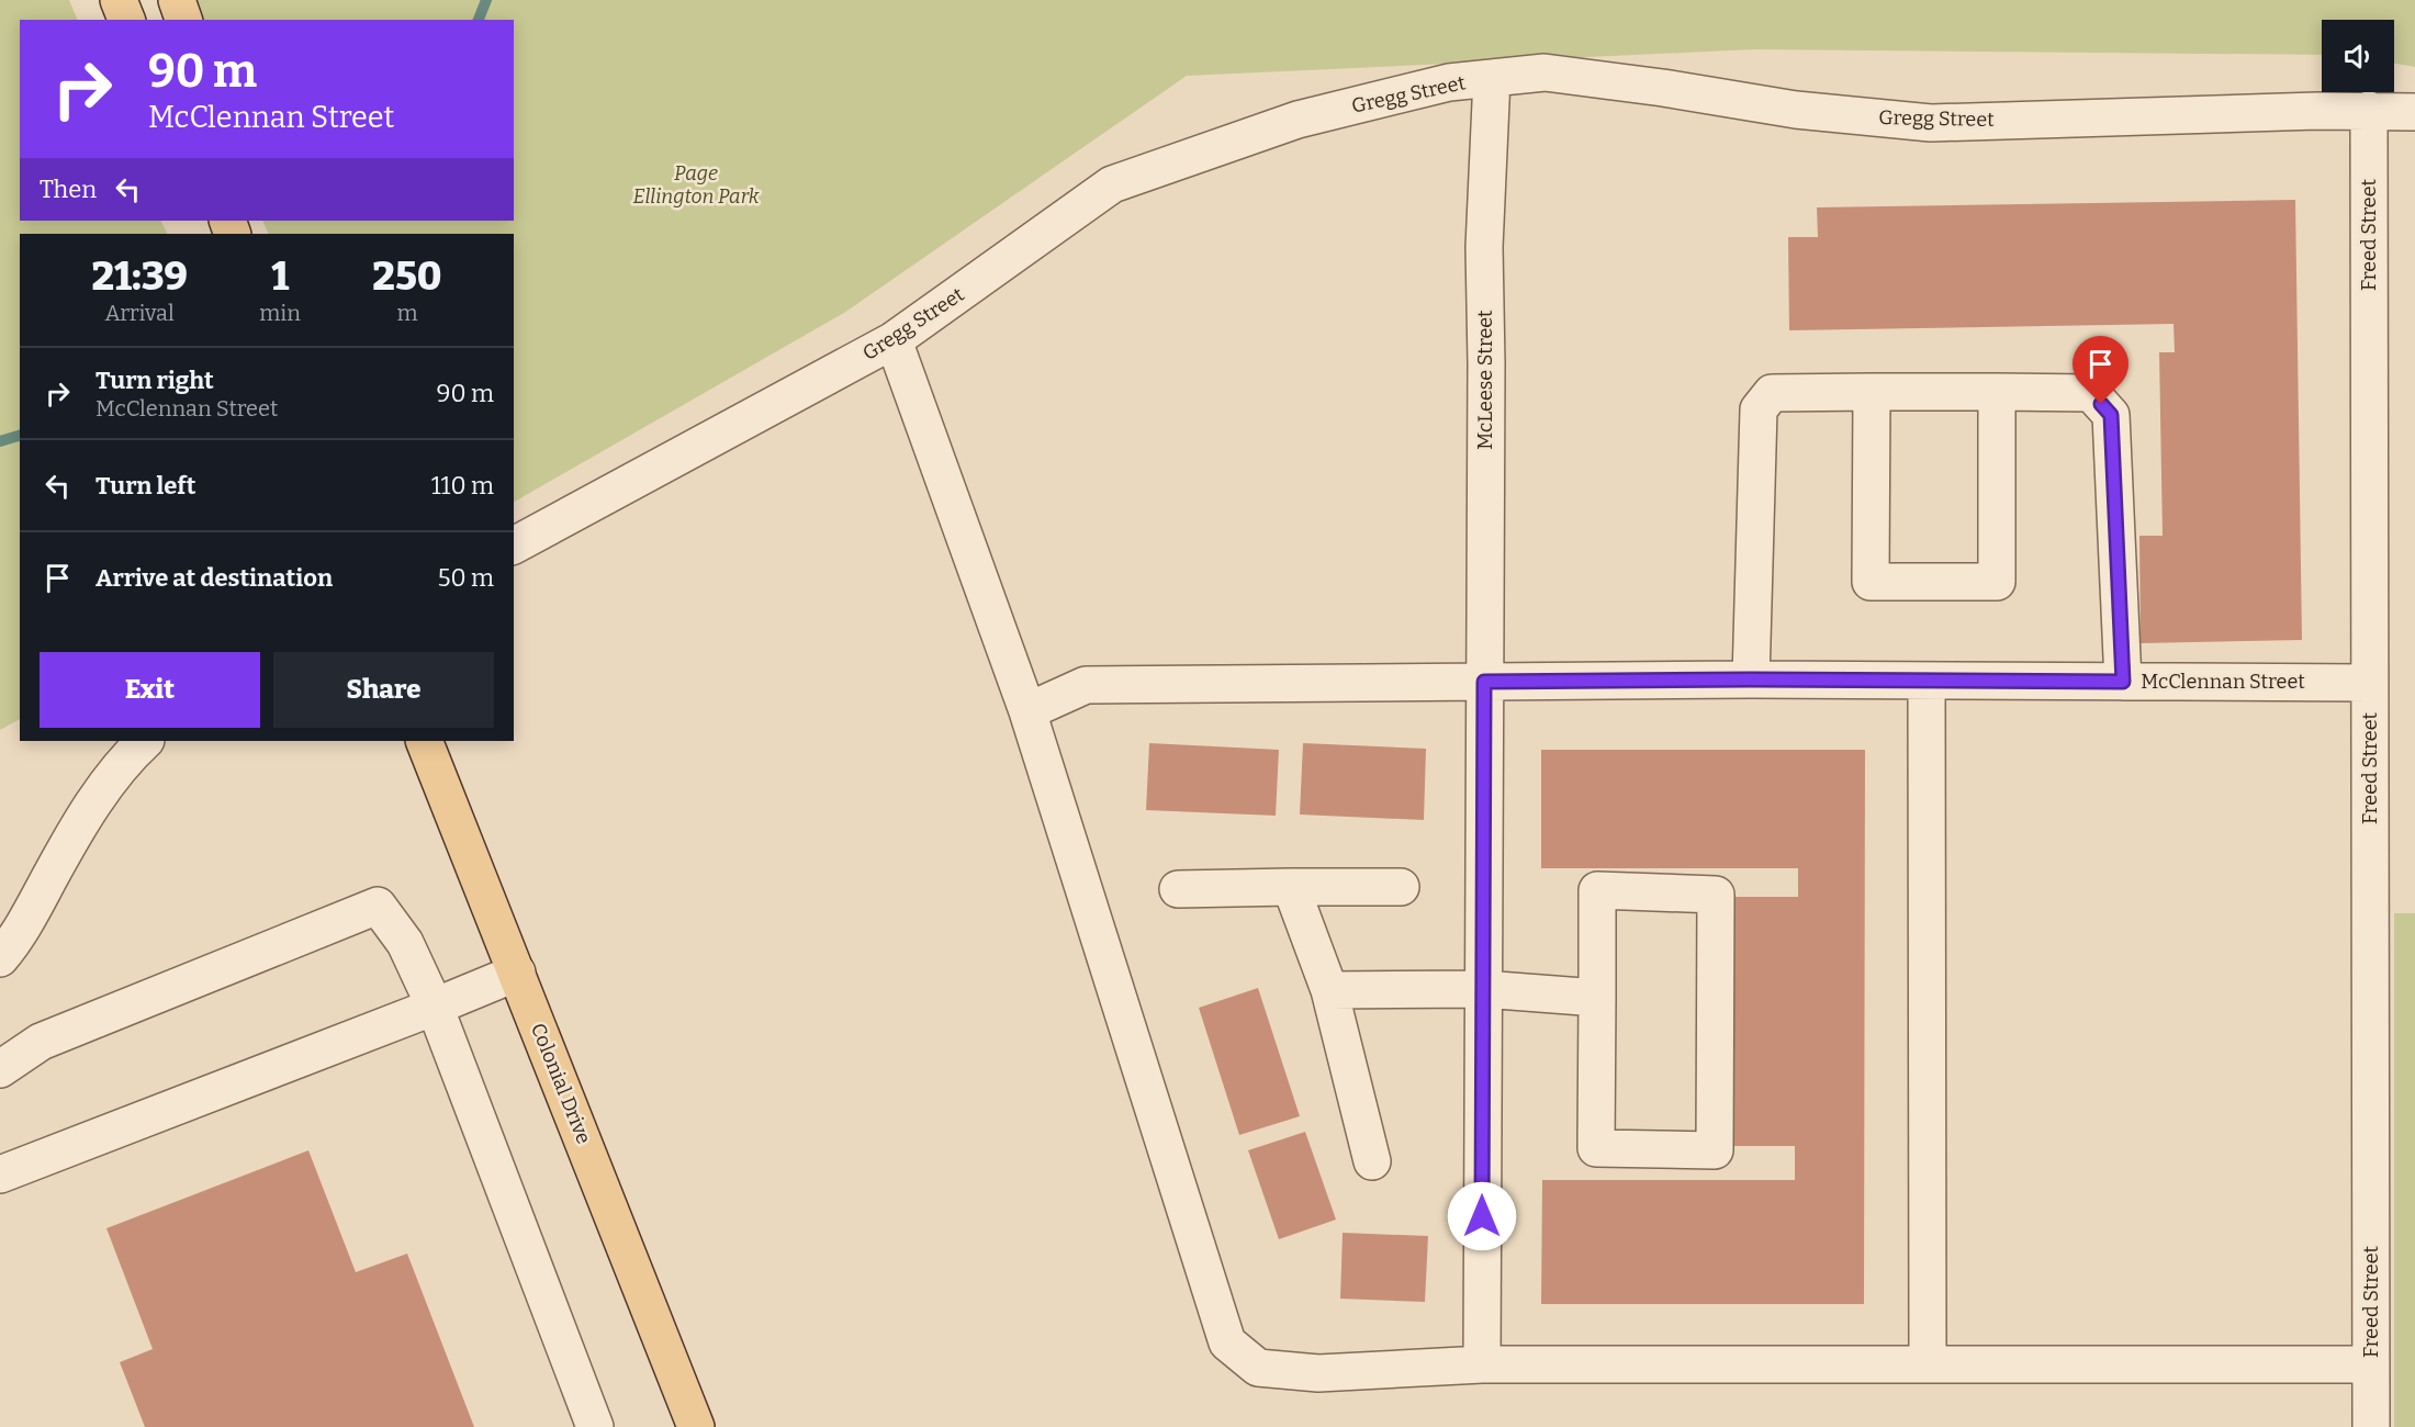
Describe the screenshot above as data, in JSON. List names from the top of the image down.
{
  "streets": {
    "main road": ["Colonial Drive"],
    "street": [
      "Gregg Street",
      "Freed Street",
      "McLeese Street",
      "McClennan Street"
    ]
  },
  "crossings": [
    ["Gregg Street", "Freed Street"],
    ["Gregg Street", "McLeese Street"],
    ["Freed Street", "McClennan Street"],
    ["McLeese Street", "McClennan Street"]
  ],
  "parks": ["Page Ellington Park"],
  "page": {
    "turn": ["90 m", "McClennan Street"],
    "then": "Then",
    "eta": [
      "21:39",
      "Arrival",
      "1",
      "min",
      "250",
      "m"
    ],
    "list": [
      {
        "name": "Turn right",
        "note": "McClennan Street",
        "value": "90 m"
      },
      {
        "name": "Turn left",
        "value": "110 m"
      },
      {
        "name": "Arrive at destination",
        "value": "50 m"
      }
    ],
    "buttons": ["Exit", "Share"]
  }
}
